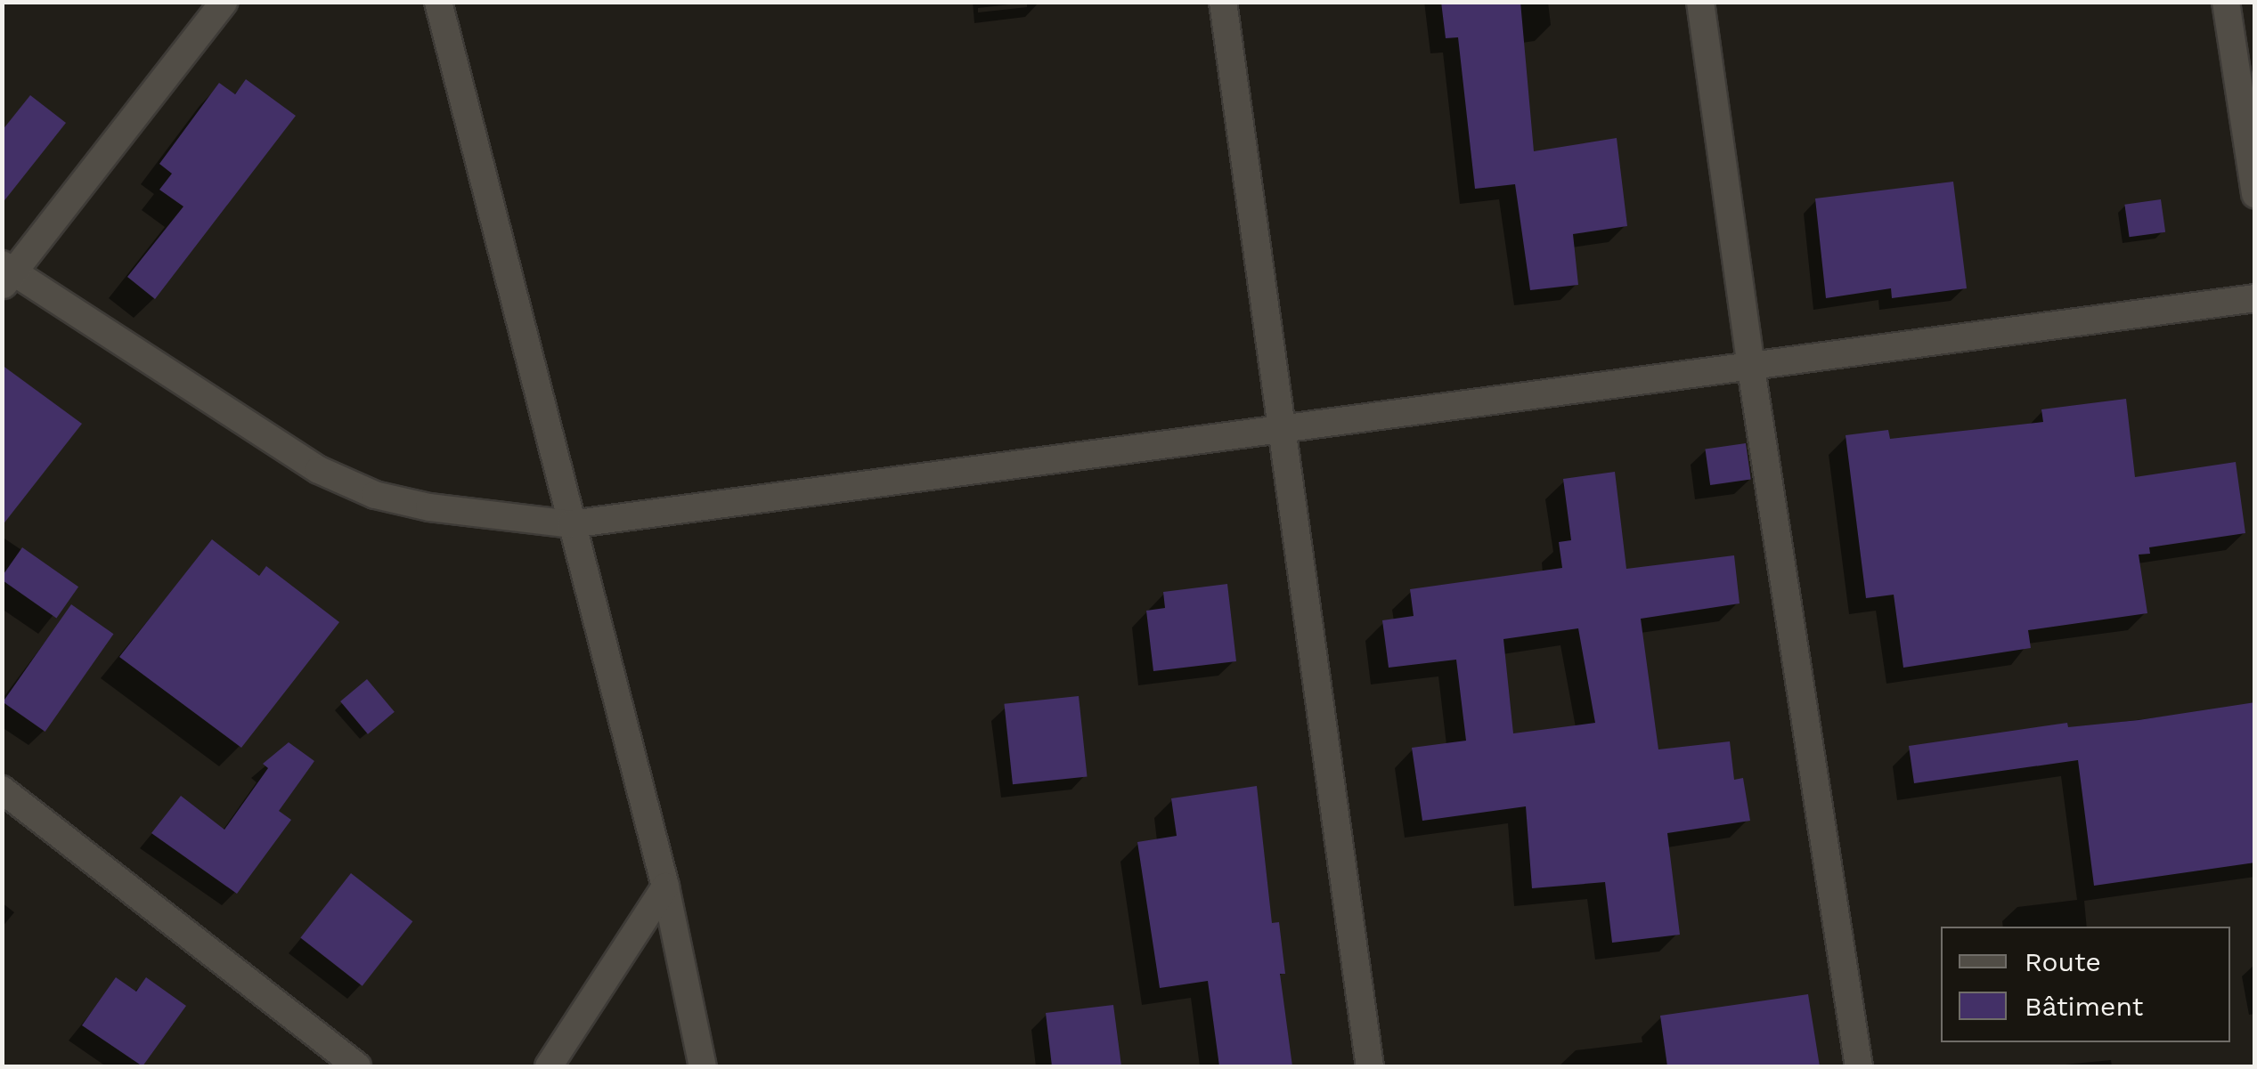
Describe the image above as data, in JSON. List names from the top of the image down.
{
  "legend": ["Route", "Bâtiment"]
}
